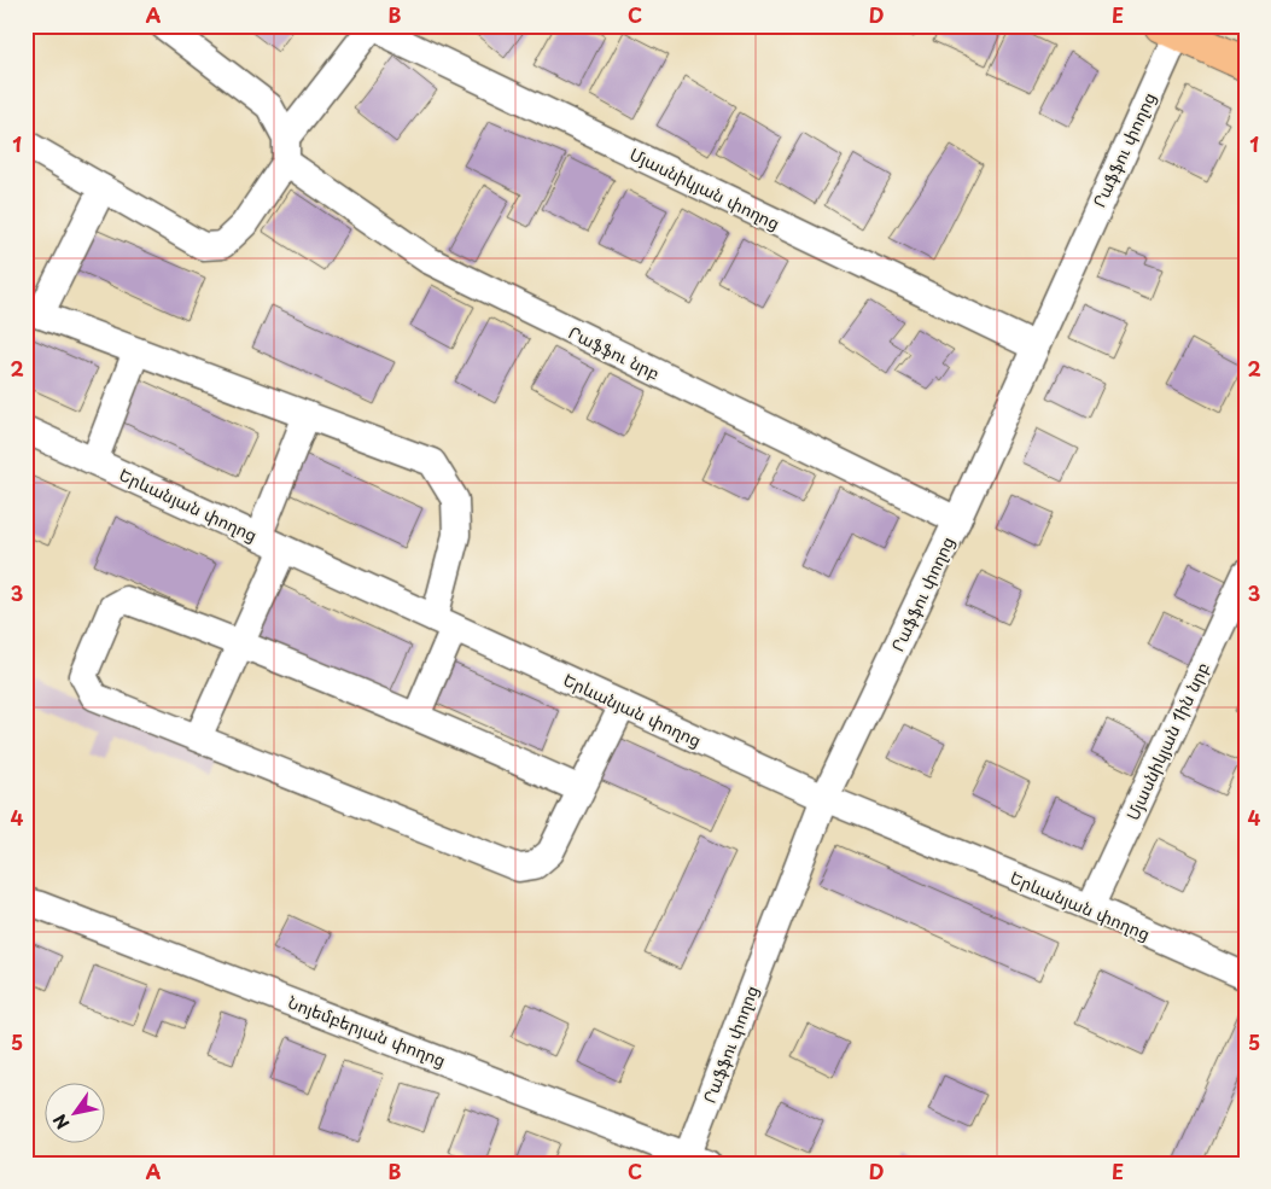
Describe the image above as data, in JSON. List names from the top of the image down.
{
  "streets": {
    "street": [
      "Րաֆֆու փողոց",
      "Մյասնիկյան փողոց",
      "Րաֆֆու նրբ",
      "Երևանյան փողոց",
      "Մյասնիկյան 1ին նրբ",
      "Նոյեմբերյան փողոց"
    ]
  },
  "crossings": [
    ["Րաֆֆու փողոց", "Մյասնիկյան փողոց"],
    ["Րաֆֆու փողոց", "Րաֆֆու նրբ"],
    ["Րաֆֆու փողոց", "Երևանյան փողոց"],
    ["Րաֆֆու փողոց", "Նոյեմբերյան փողոց"],
    ["Երևանյան փողոց", "Մյասնիկյան 1ին նրբ"]
  ],
  "north": "bottom left",
  "grid": {
    "columns": [
      "A",
      "B",
      "C",
      "D",
      "E"
    ],
    "rows": [
      "1",
      "2",
      "3",
      "4",
      "5"
    ]
  }
}
